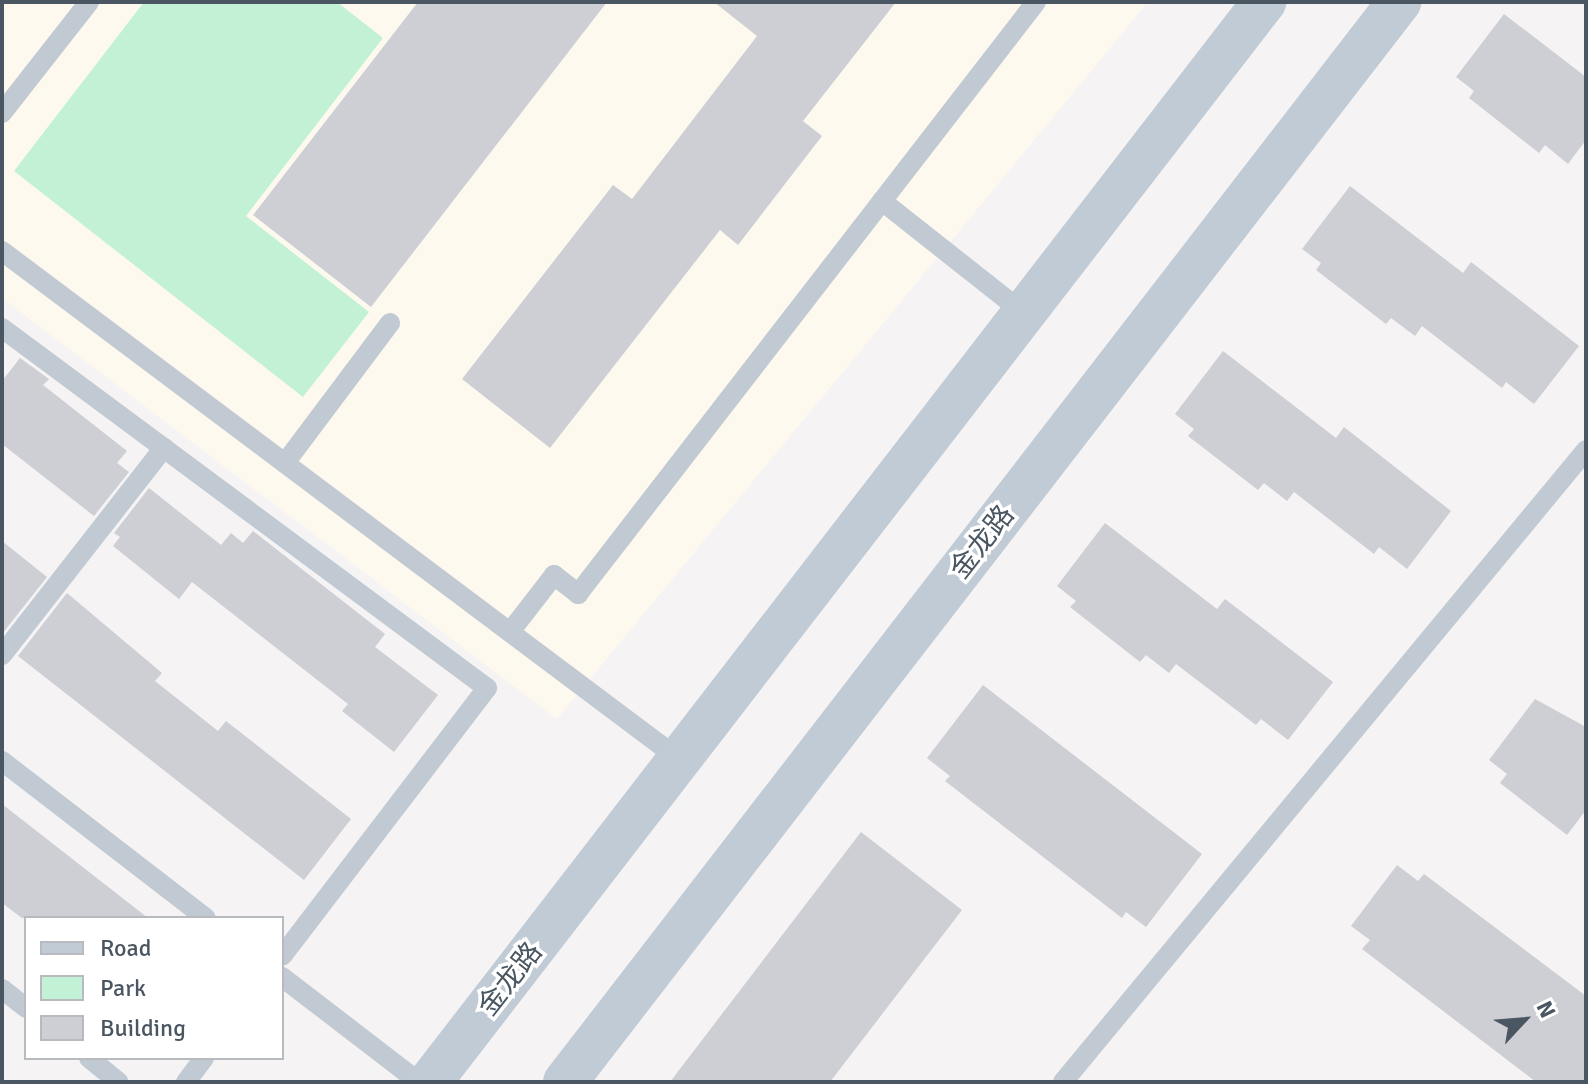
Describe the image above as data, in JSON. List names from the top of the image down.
{
  "streets": {
    "main road": ["金龙路"]
  },
  "legend": ["Road", "Park", "Building"],
  "north": "top right"
}
